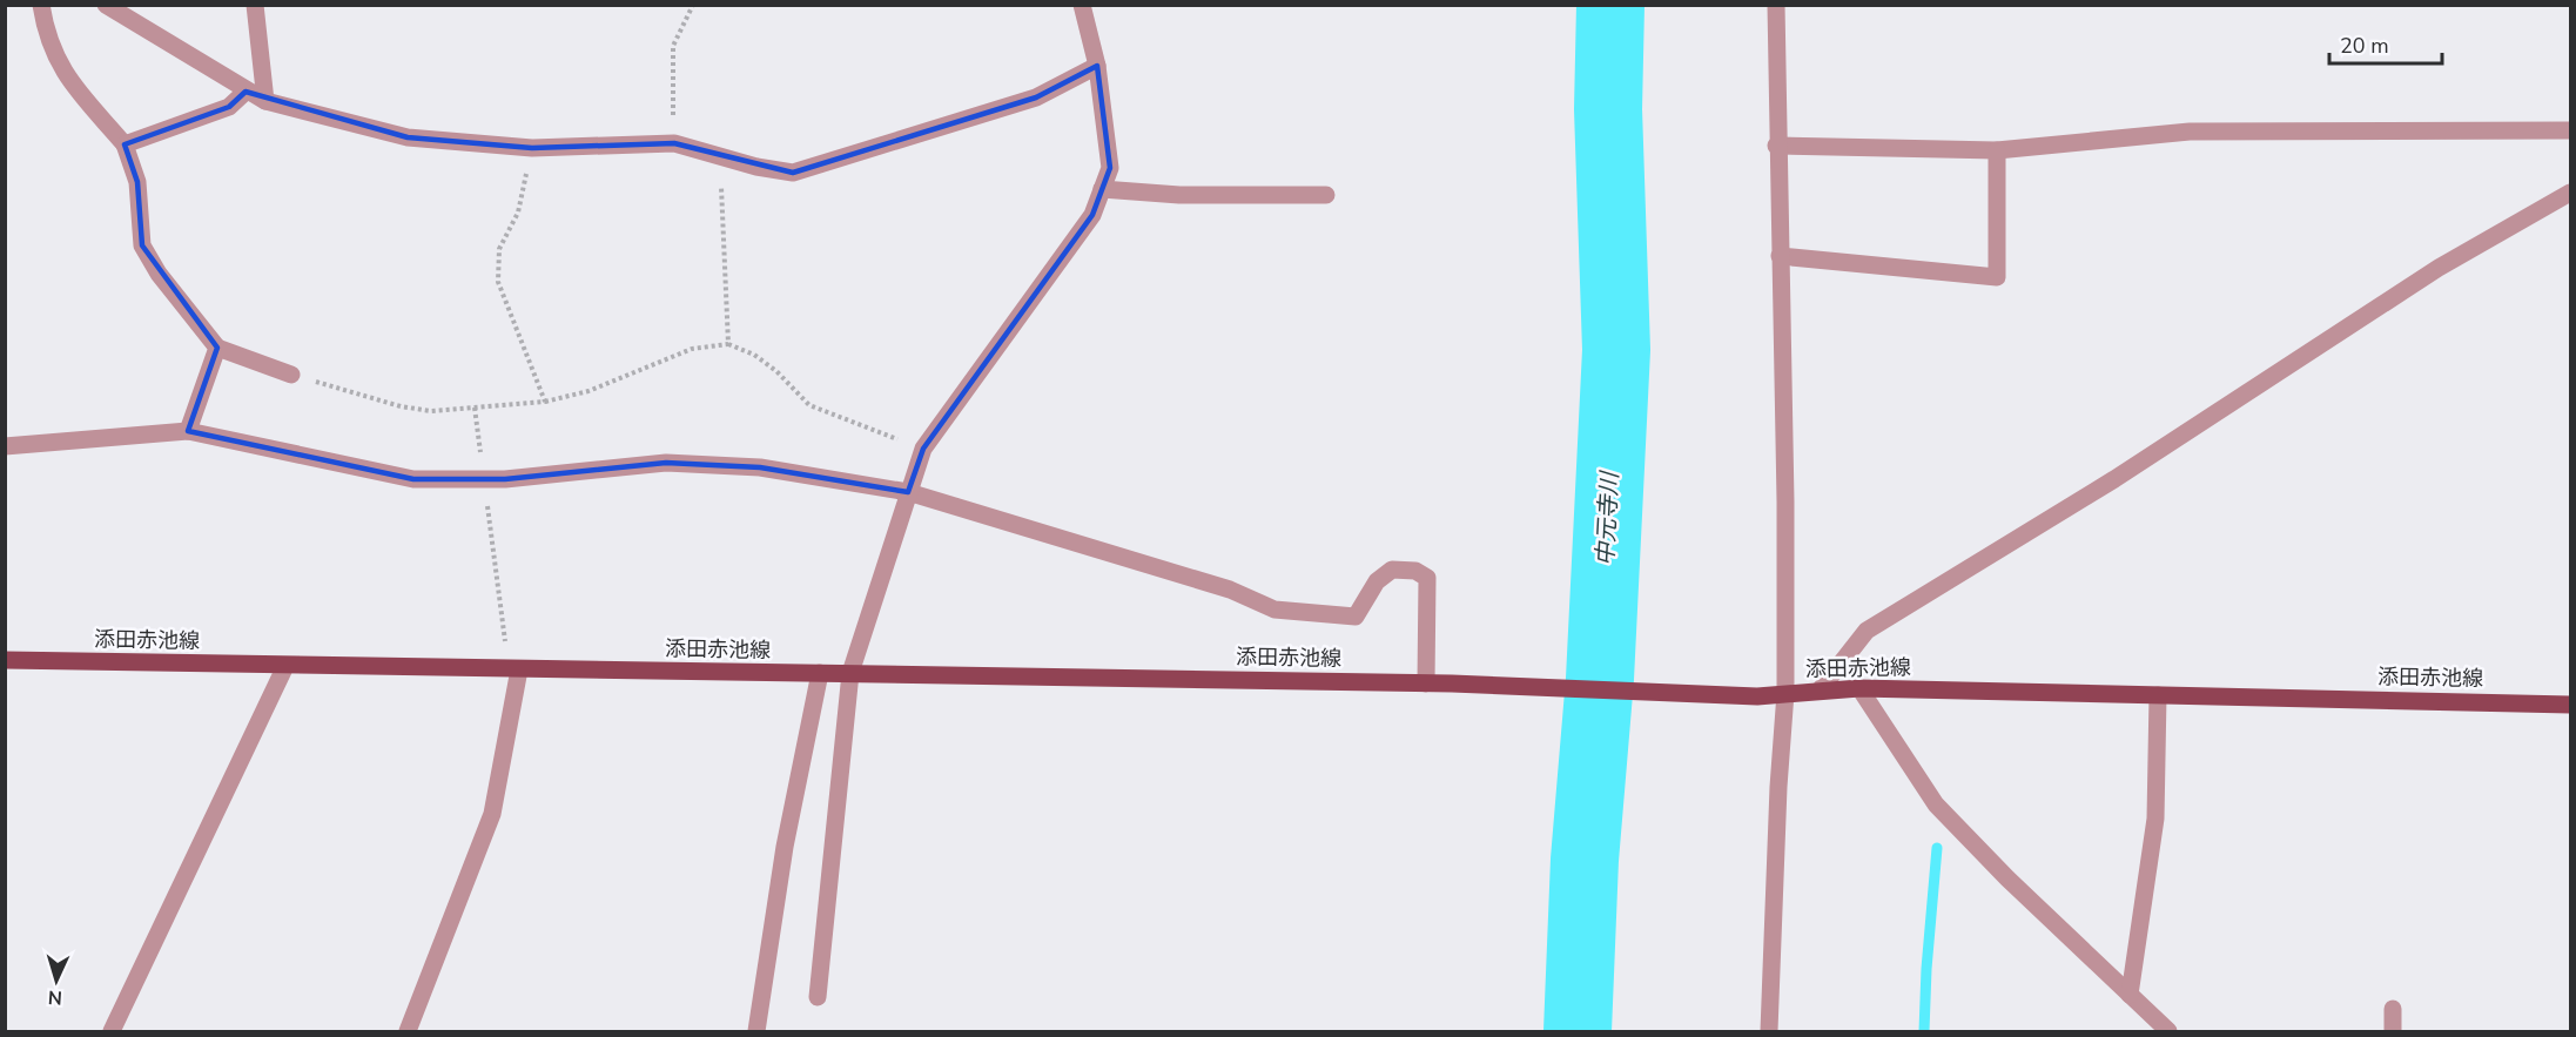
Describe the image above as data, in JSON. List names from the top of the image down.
{
  "streets": {
    "main road": ["添田赤池線"]
  },
  "water": ["中元寺川"],
  "scale_bar": "20 m",
  "north": "bottom"
}
